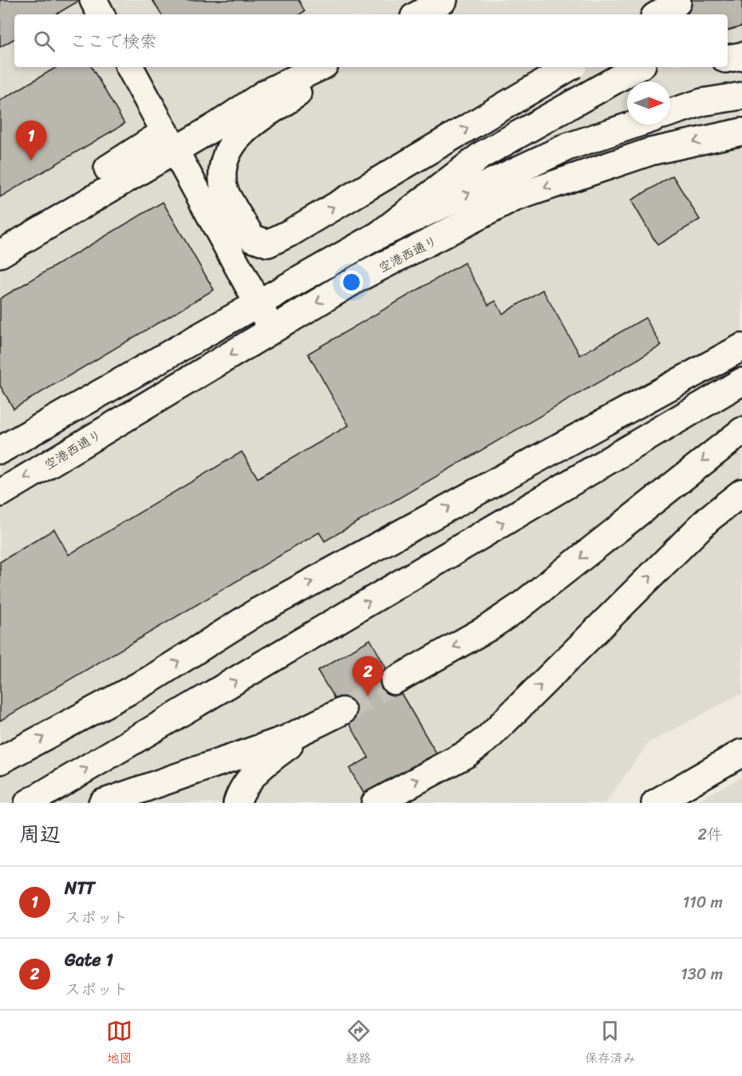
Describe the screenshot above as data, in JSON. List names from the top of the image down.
{
  "streets": {
    "main road": ["空港西通り"]
  },
  "north": "right",
  "page": {
    "search": "ここで検索",
    "pins": ["1", "2"],
    "heading": ["周辺", "2件"],
    "list": [
      {
        "mark": "1",
        "name": "NTT",
        "note": "スポット",
        "value": "110 m"
      },
      {
        "mark": "2",
        "name": "Gate 1",
        "note": "スポット",
        "value": "130 m"
      }
    ],
    "nav": ["地図", "経路", "保存済み"]
  }
}
